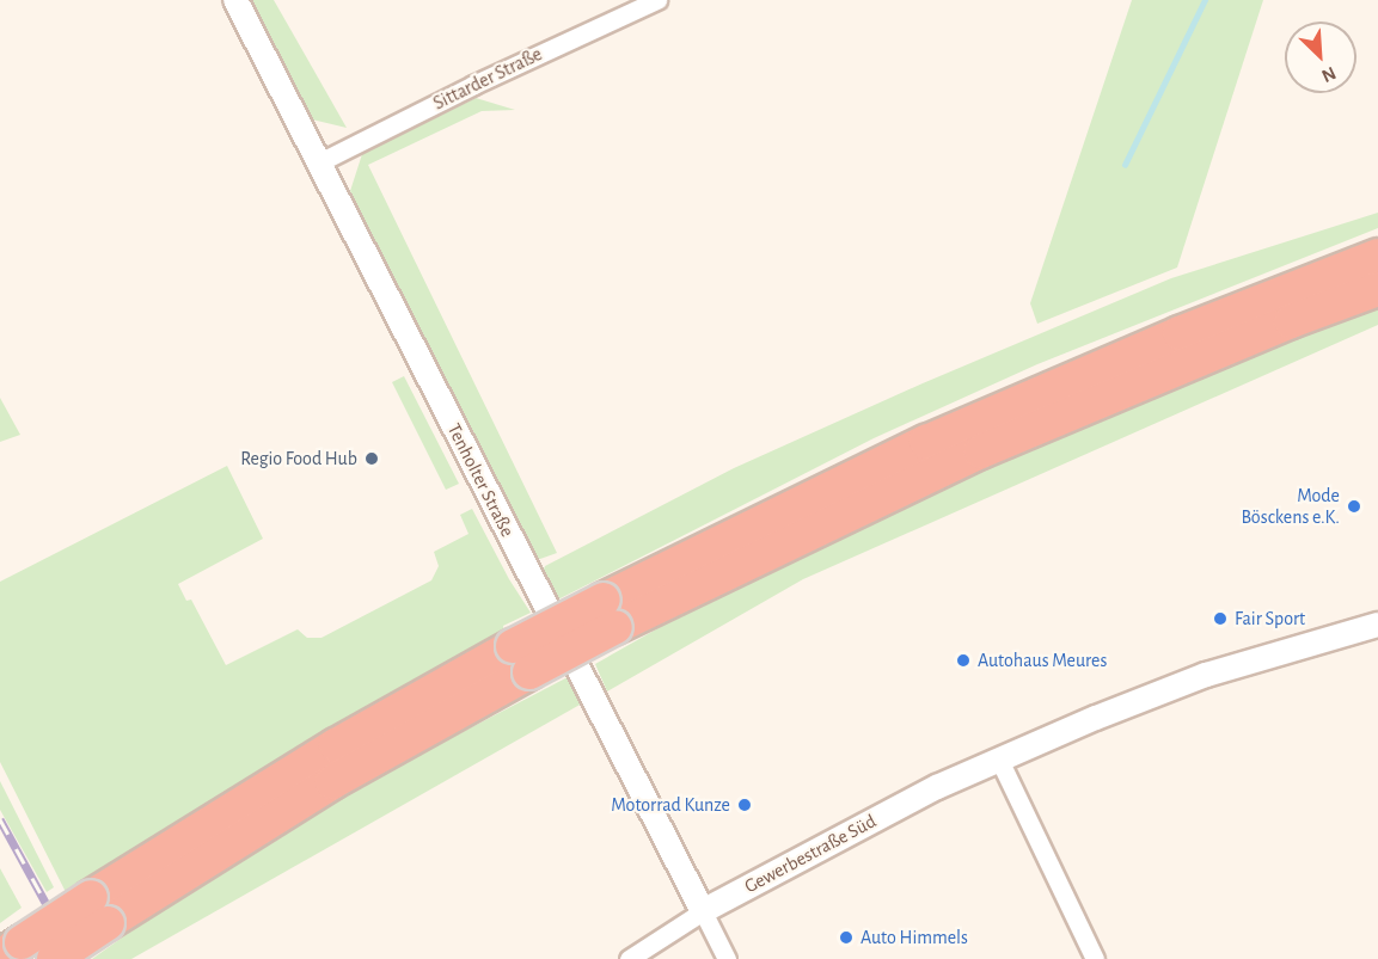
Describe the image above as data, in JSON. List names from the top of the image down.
{
  "streets": {
    "street": ["Sittarder Straße", "Tenholter Straße", "Gewerbestraße Süd"]
  },
  "crossings": [
    ["Sittarder Straße", "Tenholter Straße"],
    ["Tenholter Straße", "Gewerbestraße Süd"]
  ],
  "places": [
    "Regio Food Hub",
    "Mode Bösckens e.K.",
    "Fair Sport",
    "Autohaus Meures",
    "Motorrad Kunze",
    "Auto Himmels"
  ],
  "north": "bottom right"
}
